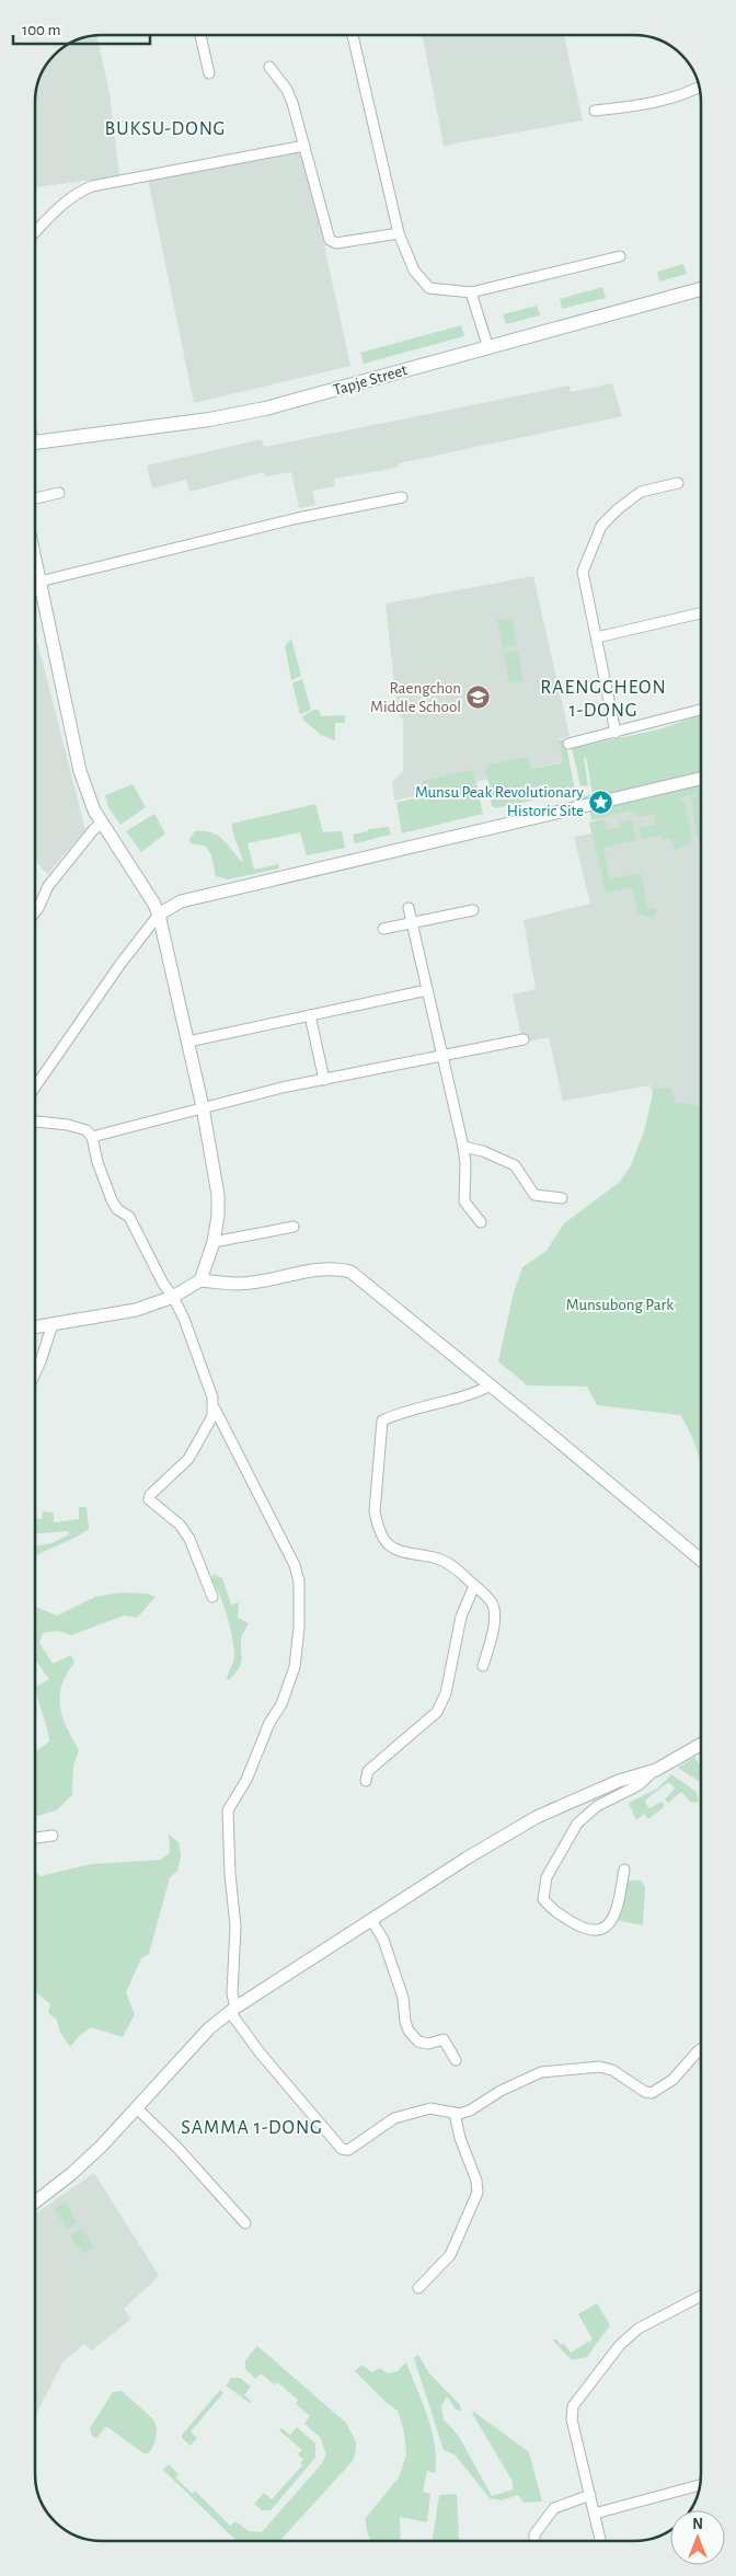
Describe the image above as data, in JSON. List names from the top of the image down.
{
  "streets": {
    "main road": ["Tapje Street"]
  },
  "districts": ["BUKSU-DONG", "RAENGCHEON 1-DONG", "SAMMA 1-DONG"],
  "parks": ["Munsubong Park"],
  "places": {
    "school or university": ["Raengchon Middle School"],
    "place": ["Munsu Peak Revolutionary Historic Site"]
  },
  "scale_bar": "100 m",
  "north": "top"
}
